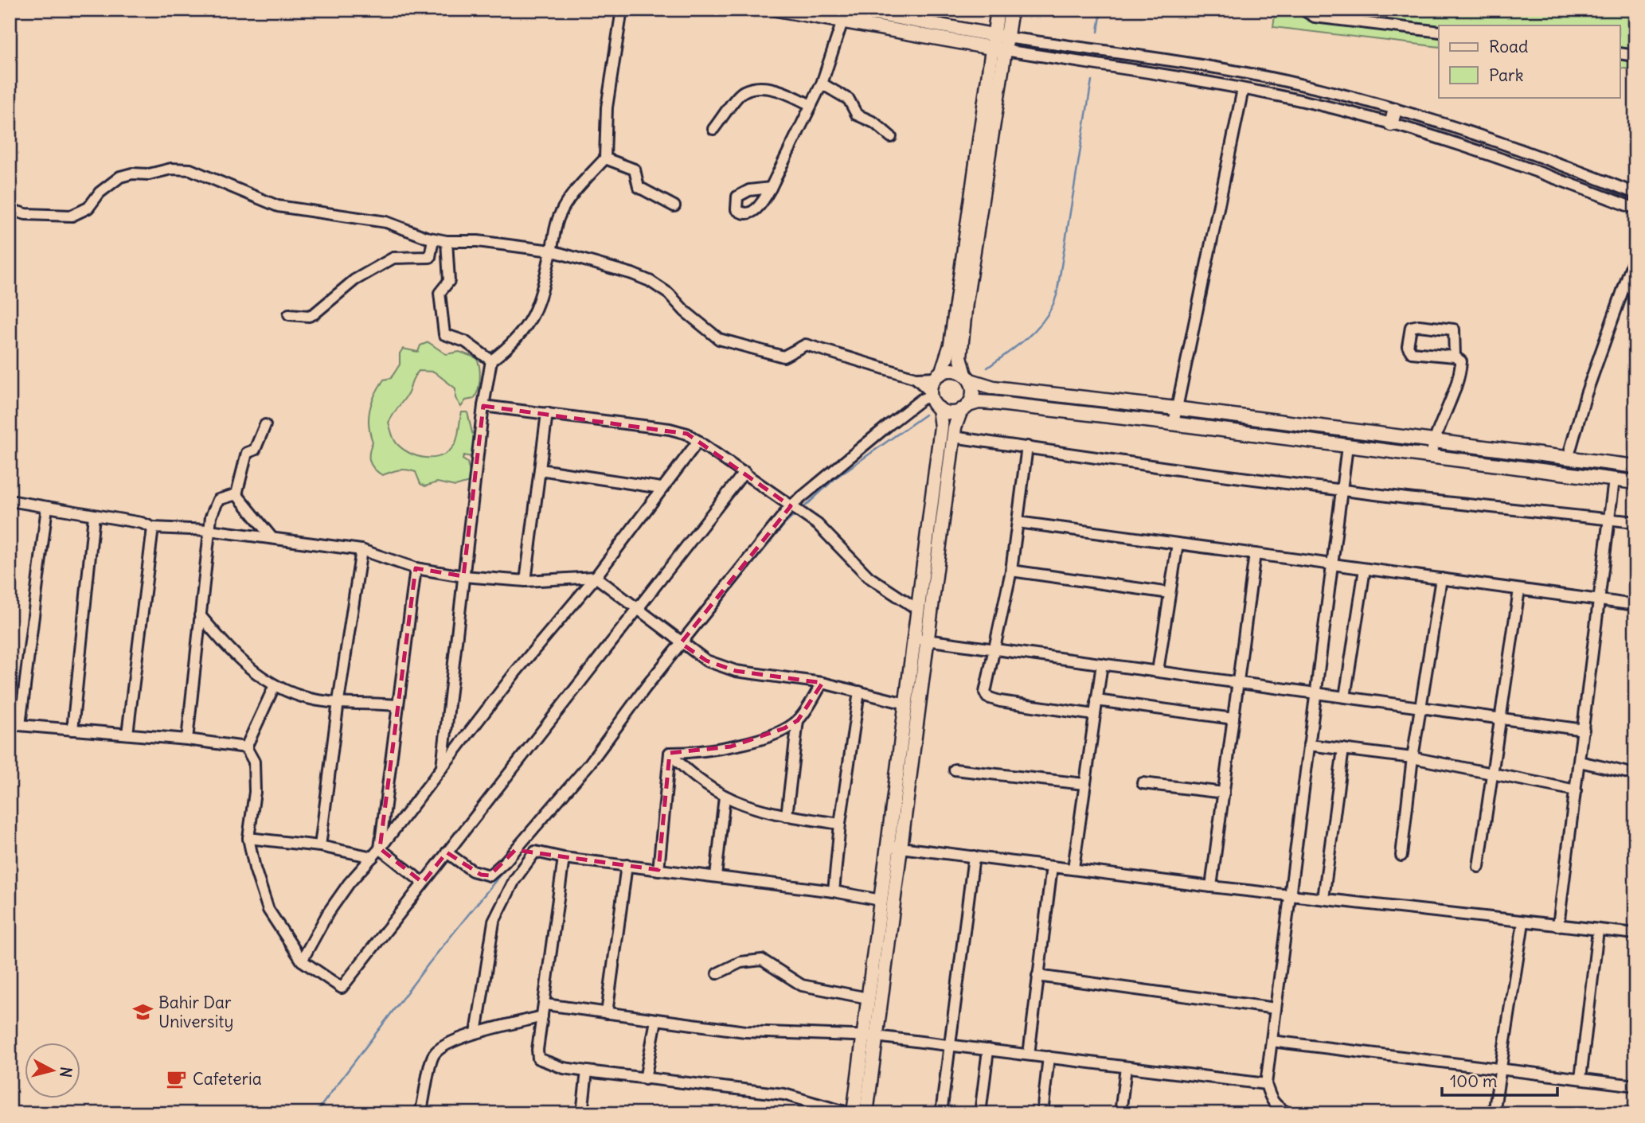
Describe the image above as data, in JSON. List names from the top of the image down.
{
  "places": {
    "school or university": ["Bahir Dar University"],
    "cafe": ["Cafeteria"]
  },
  "legend": ["Road", "Park"],
  "scale_bar": "100 m",
  "north": "right"
}
